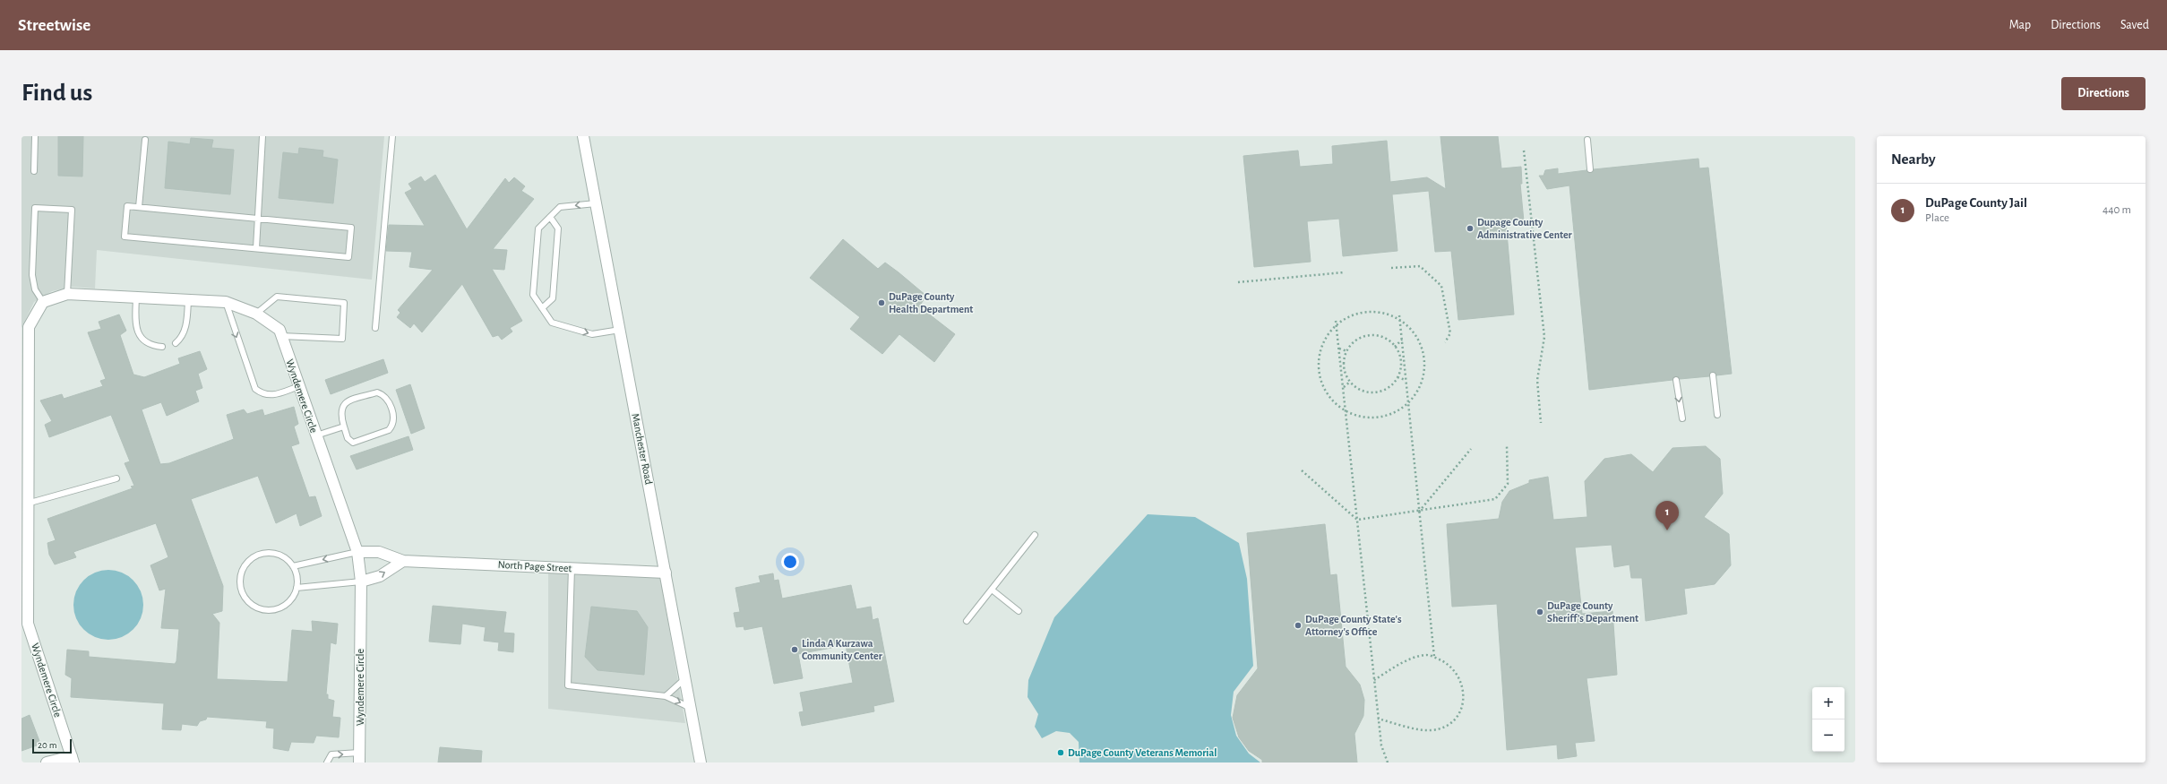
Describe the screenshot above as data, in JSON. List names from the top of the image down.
{
  "streets": {
    "street": ["Wyndemere Circle", "Manchester Road", "North Page Street"]
  },
  "crossings": [
    ["Wyndemere Circle", "North Page Street"],
    ["Manchester Road", "North Page Street"]
  ],
  "places": [
    "Dupage County Administrative Center",
    "DuPage County Health Department",
    "DuPage County Sheriff's Department",
    "DuPage County State's Attorney's Office",
    "Linda A Kurzawa Community Center",
    "DuPage County Veterans Memorial"
  ],
  "scale_bar": "20 m",
  "page": {
    "header": "Streetwise",
    "nav": ["Map", "Directions", "Saved"],
    "buttons": "Directions",
    "title": "Find us",
    "heading": "Nearby",
    "list": [
      {
        "mark": "1",
        "name": "DuPage County Jail",
        "note": "Place",
        "value": "440 m"
      }
    ],
    "pins": "1",
    "map_buttons": ["+", "−"],
    "scale": "20 m"
  }
}
